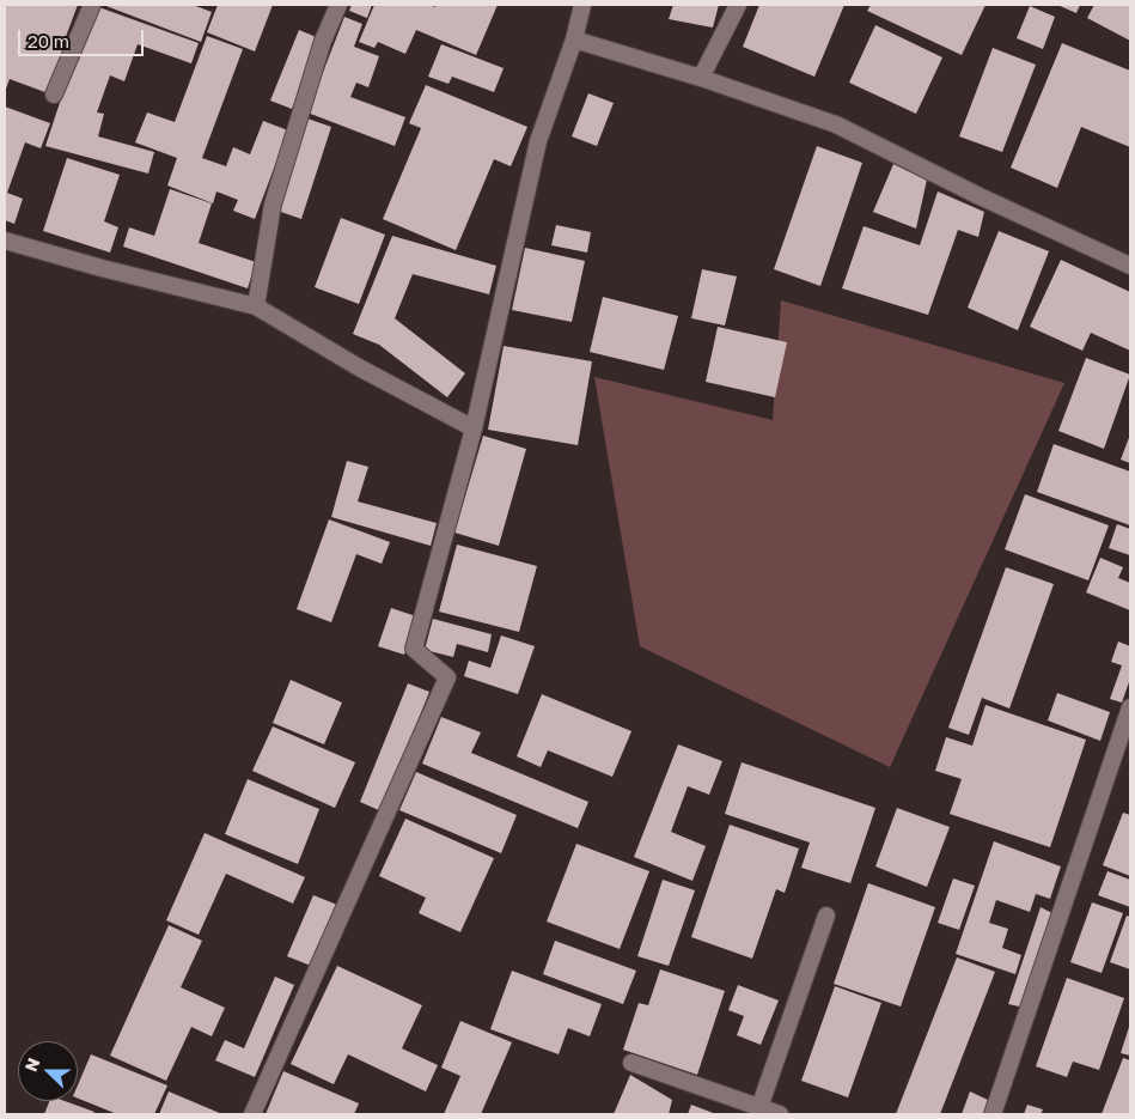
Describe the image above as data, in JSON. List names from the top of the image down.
{
  "scale_bar": "20 m",
  "north": "left"
}
